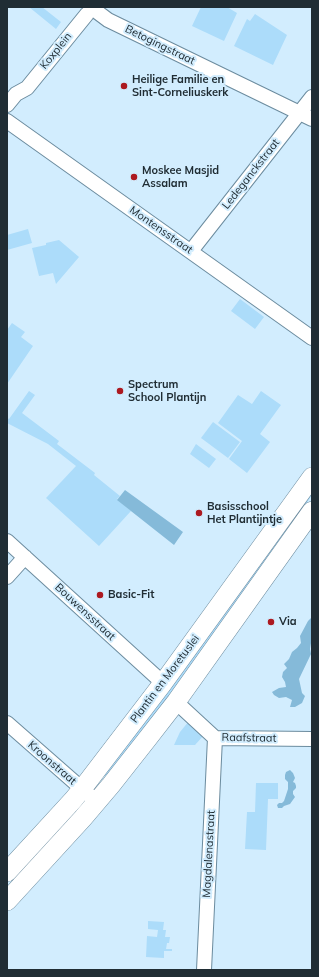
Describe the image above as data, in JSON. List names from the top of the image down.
{
  "streets": {
    "main road": ["Plantin en Moretuslei"],
    "street": [
      "Betogingstraat",
      "Koxplein",
      "Ledeganckstraat",
      "Montensstraat",
      "Bouwensstraat",
      "Raafstraat",
      "Kroonstraat",
      "Magdalenastraat"
    ]
  },
  "crossings": [
    ["Betogingstraat", "Koxplein"],
    ["Betogingstraat", "Ledeganckstraat"],
    ["Ledeganckstraat", "Montensstraat"],
    ["Bouwensstraat", "Plantin en Moretuslei"],
    ["Plantin en Moretuslei", "Raafstraat"],
    ["Plantin en Moretuslei", "Kroonstraat"],
    ["Raafstraat", "Magdalenastraat"]
  ],
  "places": [
    "Heilige Familie en Sint-Corneliuskerk",
    "Moskee Masjid Assalam",
    "Spectrum School Plantijn",
    "Basisschool Het Plantijntje",
    "Basic-Fit",
    "Via"
  ]
}
